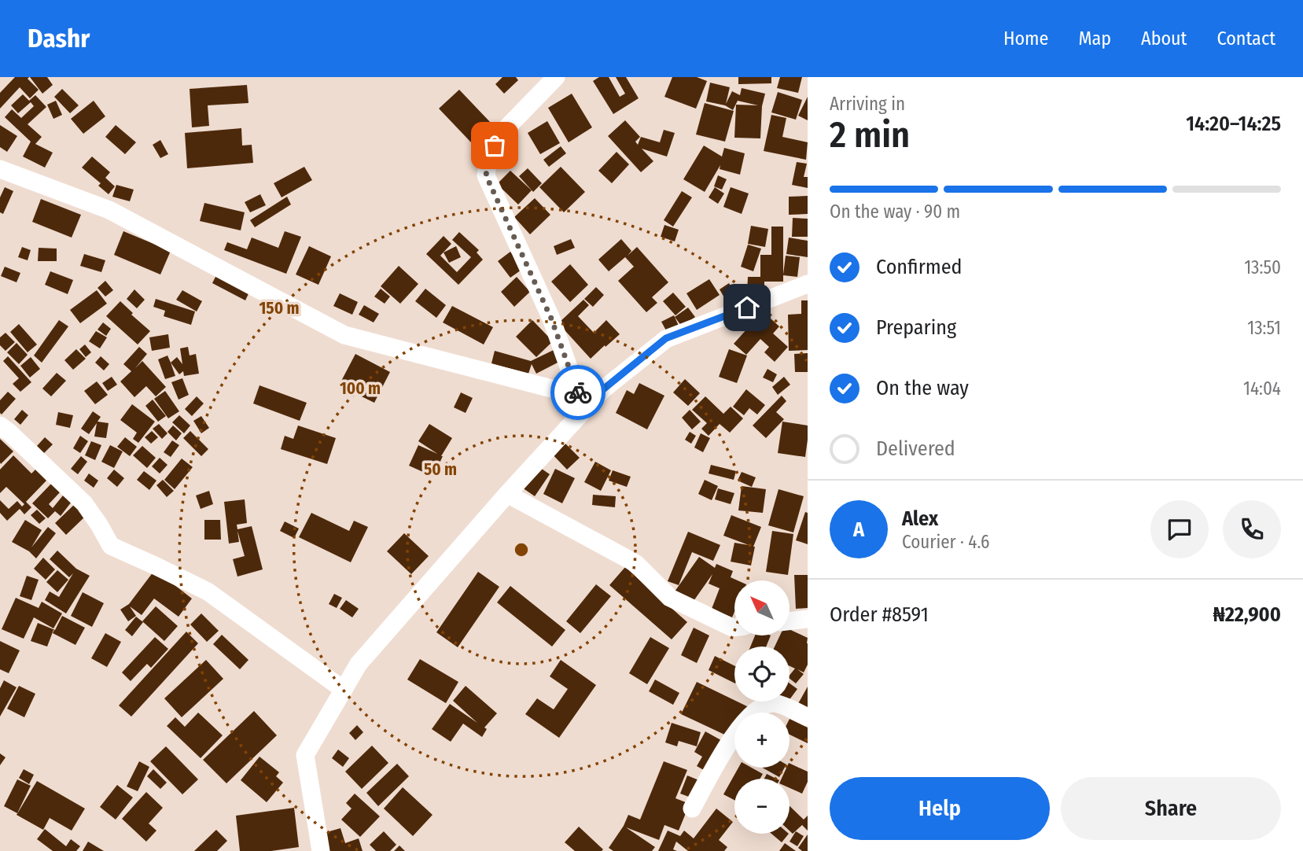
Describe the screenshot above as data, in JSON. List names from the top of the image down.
{
  "north": "top left",
  "page": {
    "header": "Dashr",
    "nav": [
      "Home",
      "Map",
      "About",
      "Contact"
    ],
    "heading": ["2 min", "Arriving in", "14:20–14:25"],
    "panel": [
      "Alex",
      "Courier · 4.6",
      "Order #8591",
      "₦22,900"
    ],
    "bar": "On the way · 90 m",
    "list": [
      ["Confirmed", "13:50"],
      ["Preparing", "13:51"],
      ["On the way", "14:04"],
      "Delivered"
    ],
    "round": "A",
    "map_buttons": ["+", "−"],
    "buttons": ["Help", "Share"]
  },
  "rings": ["150 m", "100 m", "50 m"]
}
